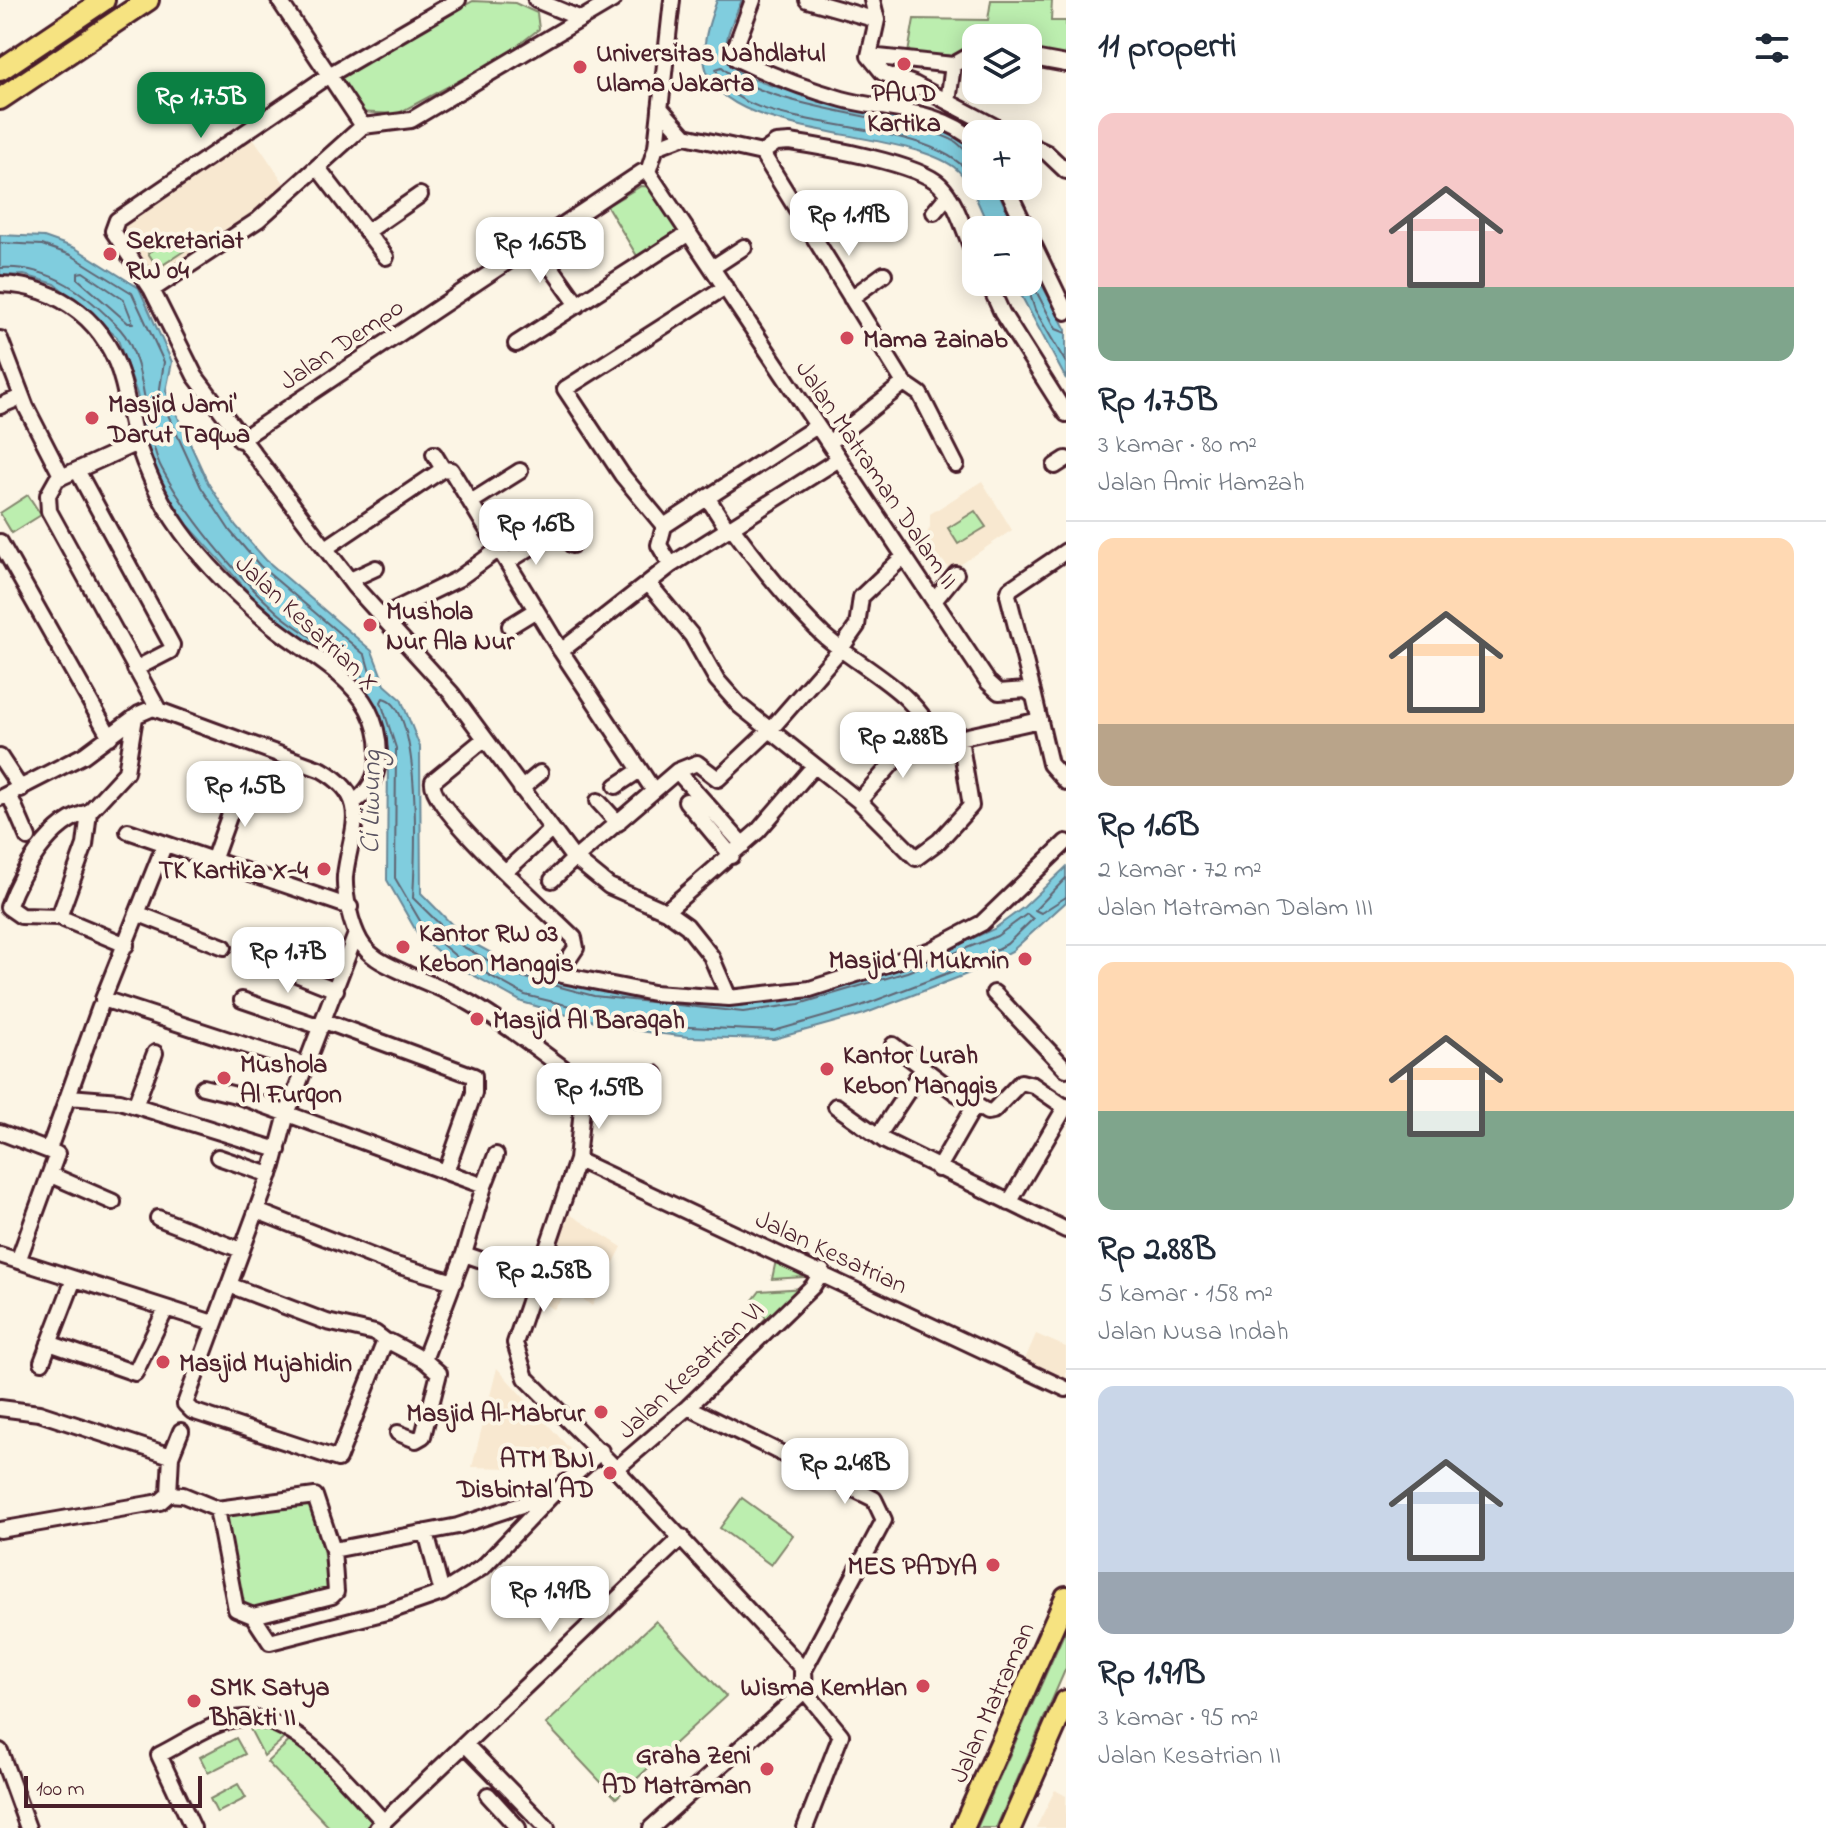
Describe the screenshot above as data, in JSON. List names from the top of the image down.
{
  "streets": {
    "main road": ["Jalan Matraman"],
    "street": [
      "Jalan Dempo",
      "Jalan Matraman Dalam II",
      "Jalan Kesatrian X",
      "Jalan Kesatrian",
      "Jalan Kesatrian VI"
    ]
  },
  "crossings": [
    ["Jalan Dempo", "Jalan Matraman Dalam II"],
    ["Jalan Kesatrian", "Jalan Kesatrian VI"]
  ],
  "water": ["Ci Liwung"],
  "places": [
    "PAUD Kartika",
    "Universitas Nahdlatul Ulama Jakarta",
    "Sekretariat RW 04",
    "Mama Zainab",
    "Masjid Jami' Darut Taqwa",
    "Mushola Nur Ala Nur",
    "TK Kartika X-4",
    "Kantor RW 03 Kebon Manggis",
    "Masjid Al Mukmin",
    "Masjid Al Baraqah",
    "Kantor Lurah Kebon Manggis",
    "Mushola Al Furqon",
    "Masjid Mujahidin",
    "Masjid Al-Mabrur",
    "ATM BNI Disbintal AD",
    "MES PADYA",
    "Wisma KemHan",
    "SMK Satya Bhakti II",
    "Graha Zeni AD Matraman"
  ],
  "scale_bar": "100 m",
  "page": {
    "heading": "11 properti",
    "map_buttons": ["+", "−"],
    "price": [
      "Rp 1.75B",
      "Rp 1.19B",
      "Rp 1.65B",
      "Rp 1.6B",
      "Rp 2.88B",
      "Rp 1.5B",
      "Rp 1.7B",
      "Rp 1.59B",
      "Rp 2.58B",
      "Rp 2.48B",
      "Rp 1.91B"
    ],
    "list": [
      {
        "name": "Rp 1.75B",
        "note": "3 kamar · 80 m² · Jalan Amir Hamzah"
      },
      {
        "name": "Rp 1.6B",
        "note": "2 kamar · 72 m² · Jalan Matraman Dalam III"
      },
      {
        "name": "Rp 2.88B",
        "note": "5 kamar · 158 m² · Jalan Nusa Indah"
      },
      {
        "name": "Rp 1.91B",
        "note": "3 kamar · 95 m² · Jalan Kesatrian II"
      }
    ],
    "scale": "100 m"
  }
}
